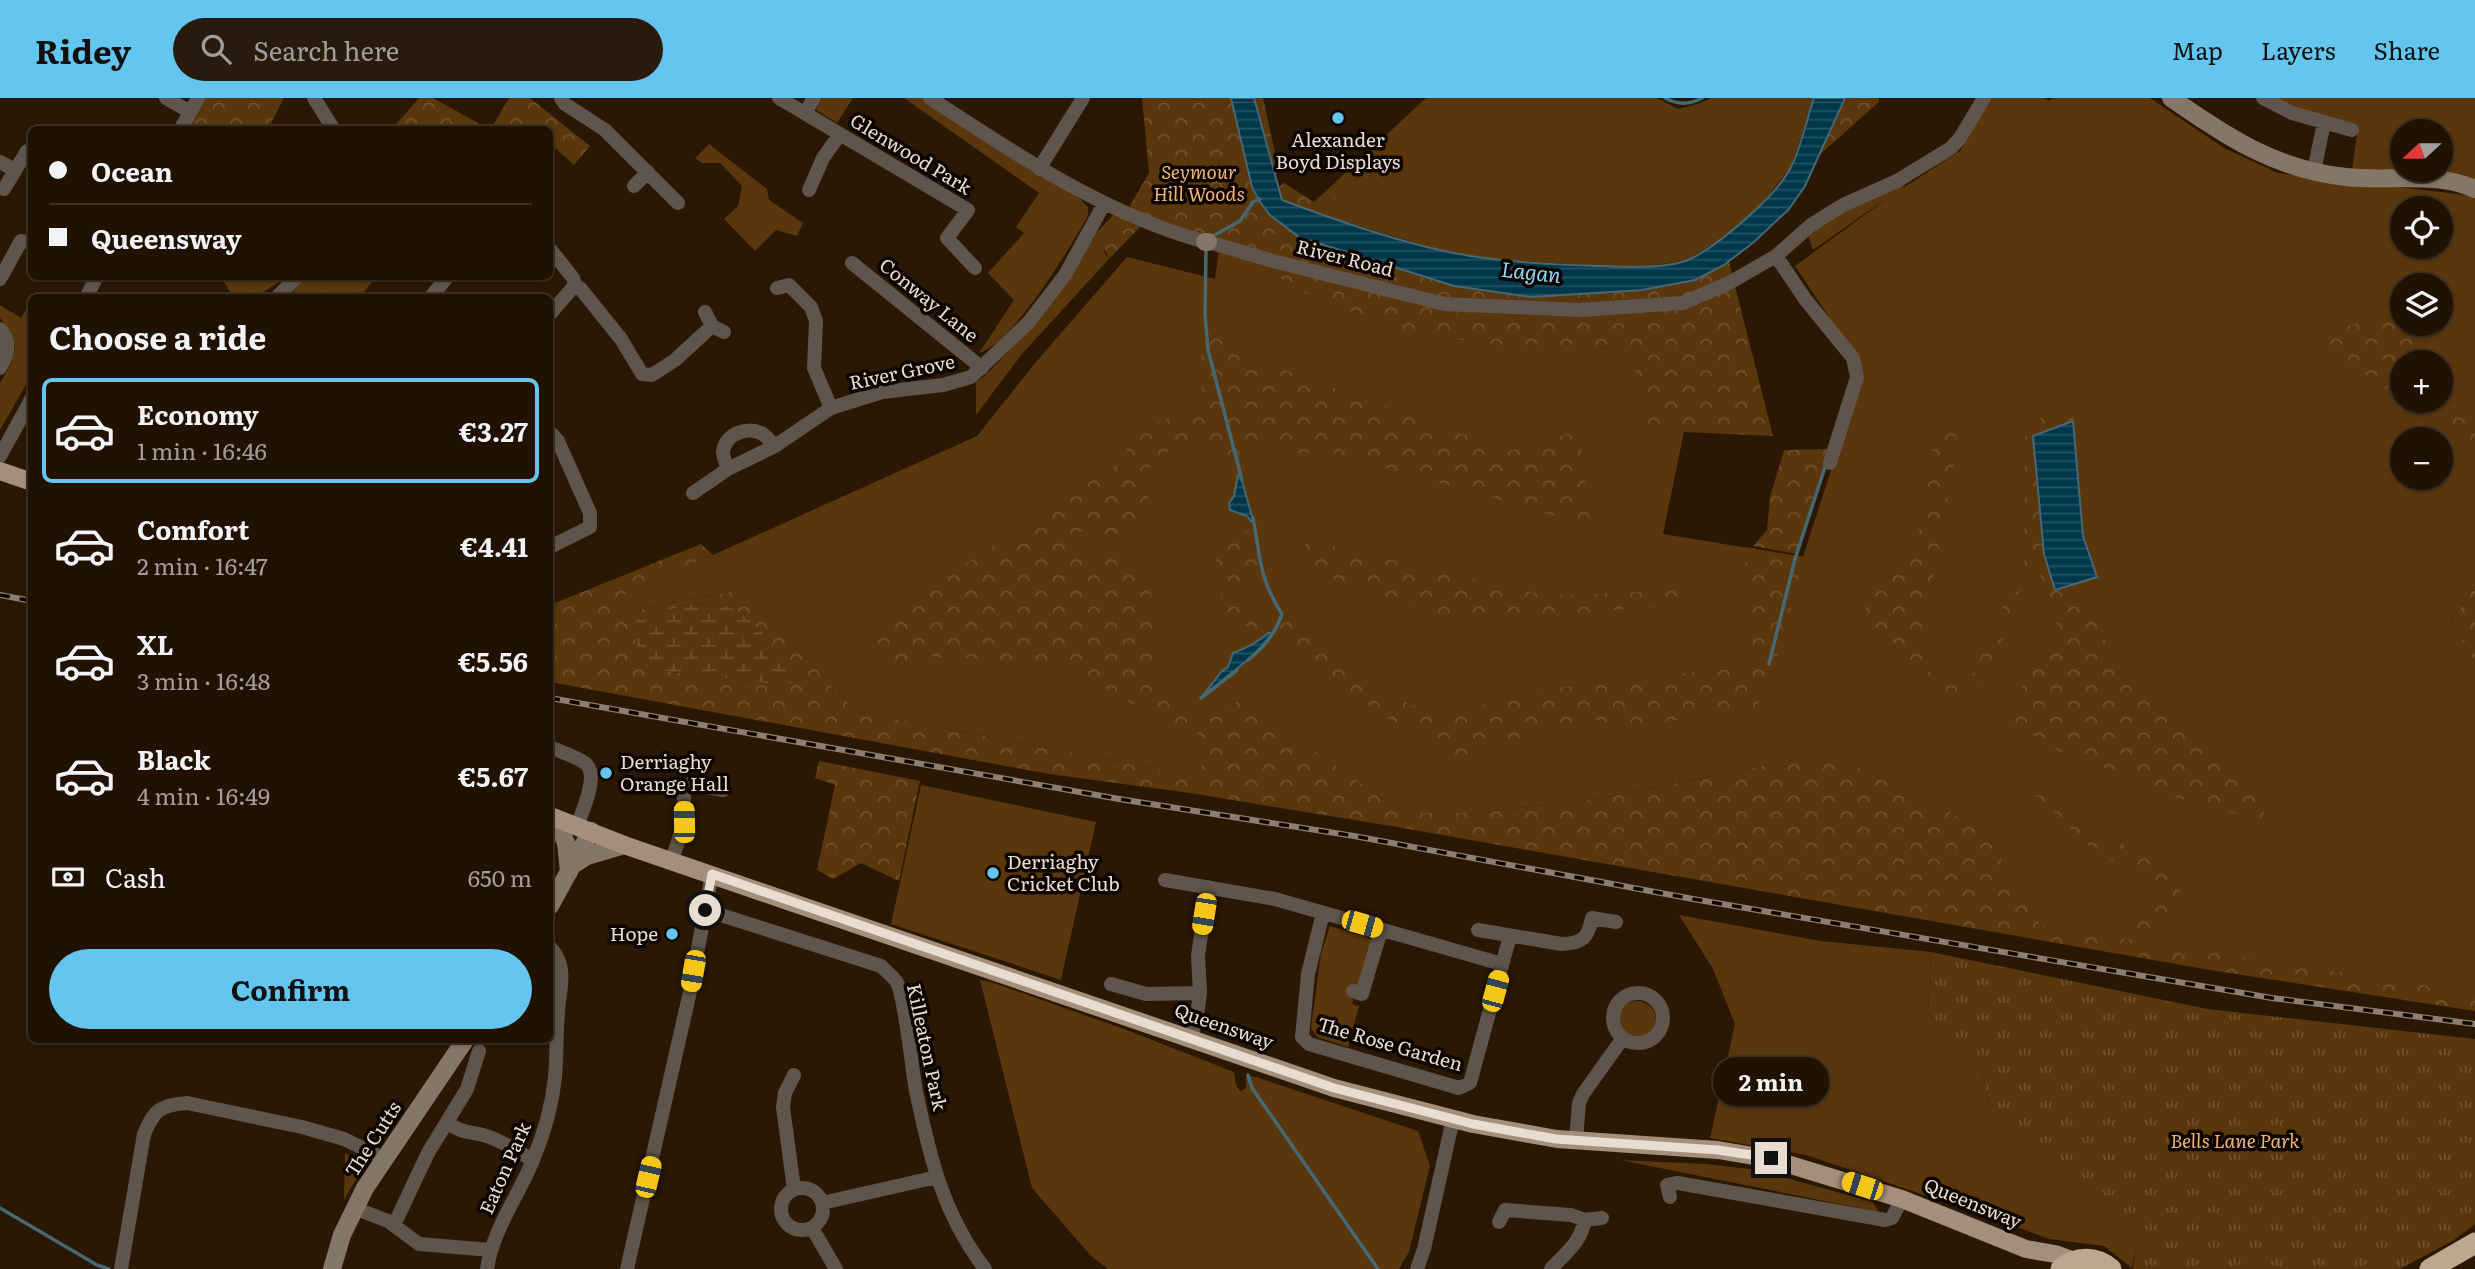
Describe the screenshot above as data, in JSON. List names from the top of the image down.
{
  "streets": {
    "main road": ["Queensway"],
    "street": [
      "Glenwood Park",
      "River Road",
      "Conway Lane",
      "River Grove",
      "The Rose Garden",
      "Killeaton Park",
      "The Cutts",
      "Eaton Park"
    ]
  },
  "crossings": [
    ["River Road", "River Grove"],
    ["Conway Lane", "River Grove"]
  ],
  "water": ["Lagan"],
  "parks": ["Seymour Hill Woods", "Bells Lane Park"],
  "places": [
    "Alexander Boyd Displays",
    "Derriaghy Orange Hall",
    "Derriaghy Cricket Club",
    "Hope"
  ],
  "north": "left",
  "page": {
    "header": "Ridey",
    "search": "Search here",
    "nav": ["Map", "Layers", "Share"],
    "map_buttons": ["+", "−"],
    "banner": ["Ocean", "Queensway"],
    "heading": "Choose a ride",
    "list": [
      {
        "name": "Economy",
        "note": "1 min · 16:46",
        "value": "€3.27"
      },
      {
        "name": "Comfort",
        "note": "2 min · 16:47",
        "value": "€4.41"
      },
      {
        "name": "XL",
        "note": "3 min · 16:48",
        "value": "€5.56"
      },
      {
        "name": "Black",
        "note": "4 min · 16:49",
        "value": "€5.67"
      }
    ],
    "pay": ["Cash", "650 m"],
    "buttons": "Confirm",
    "bubble": "2 min"
  }
}
